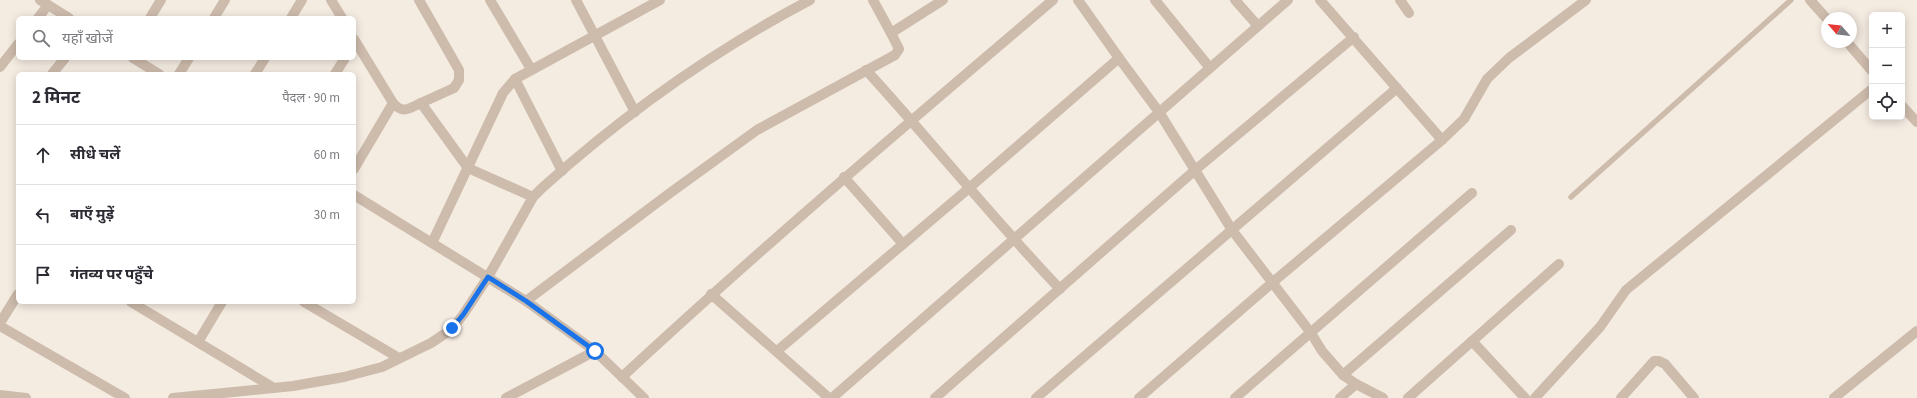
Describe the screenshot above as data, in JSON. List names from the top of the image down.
{
  "north": "top left",
  "page": {
    "map_buttons": ["+", "−"],
    "search": "यहाँ खोजें",
    "heading": ["2 मिनट", "पैदल · 90 m"],
    "list": [
      ["सीधे चलें", "60 m"],
      ["बाएँ मुड़ें", "30 m"],
      "गंतव्य पर पहुँचे"
    ]
  }
}
